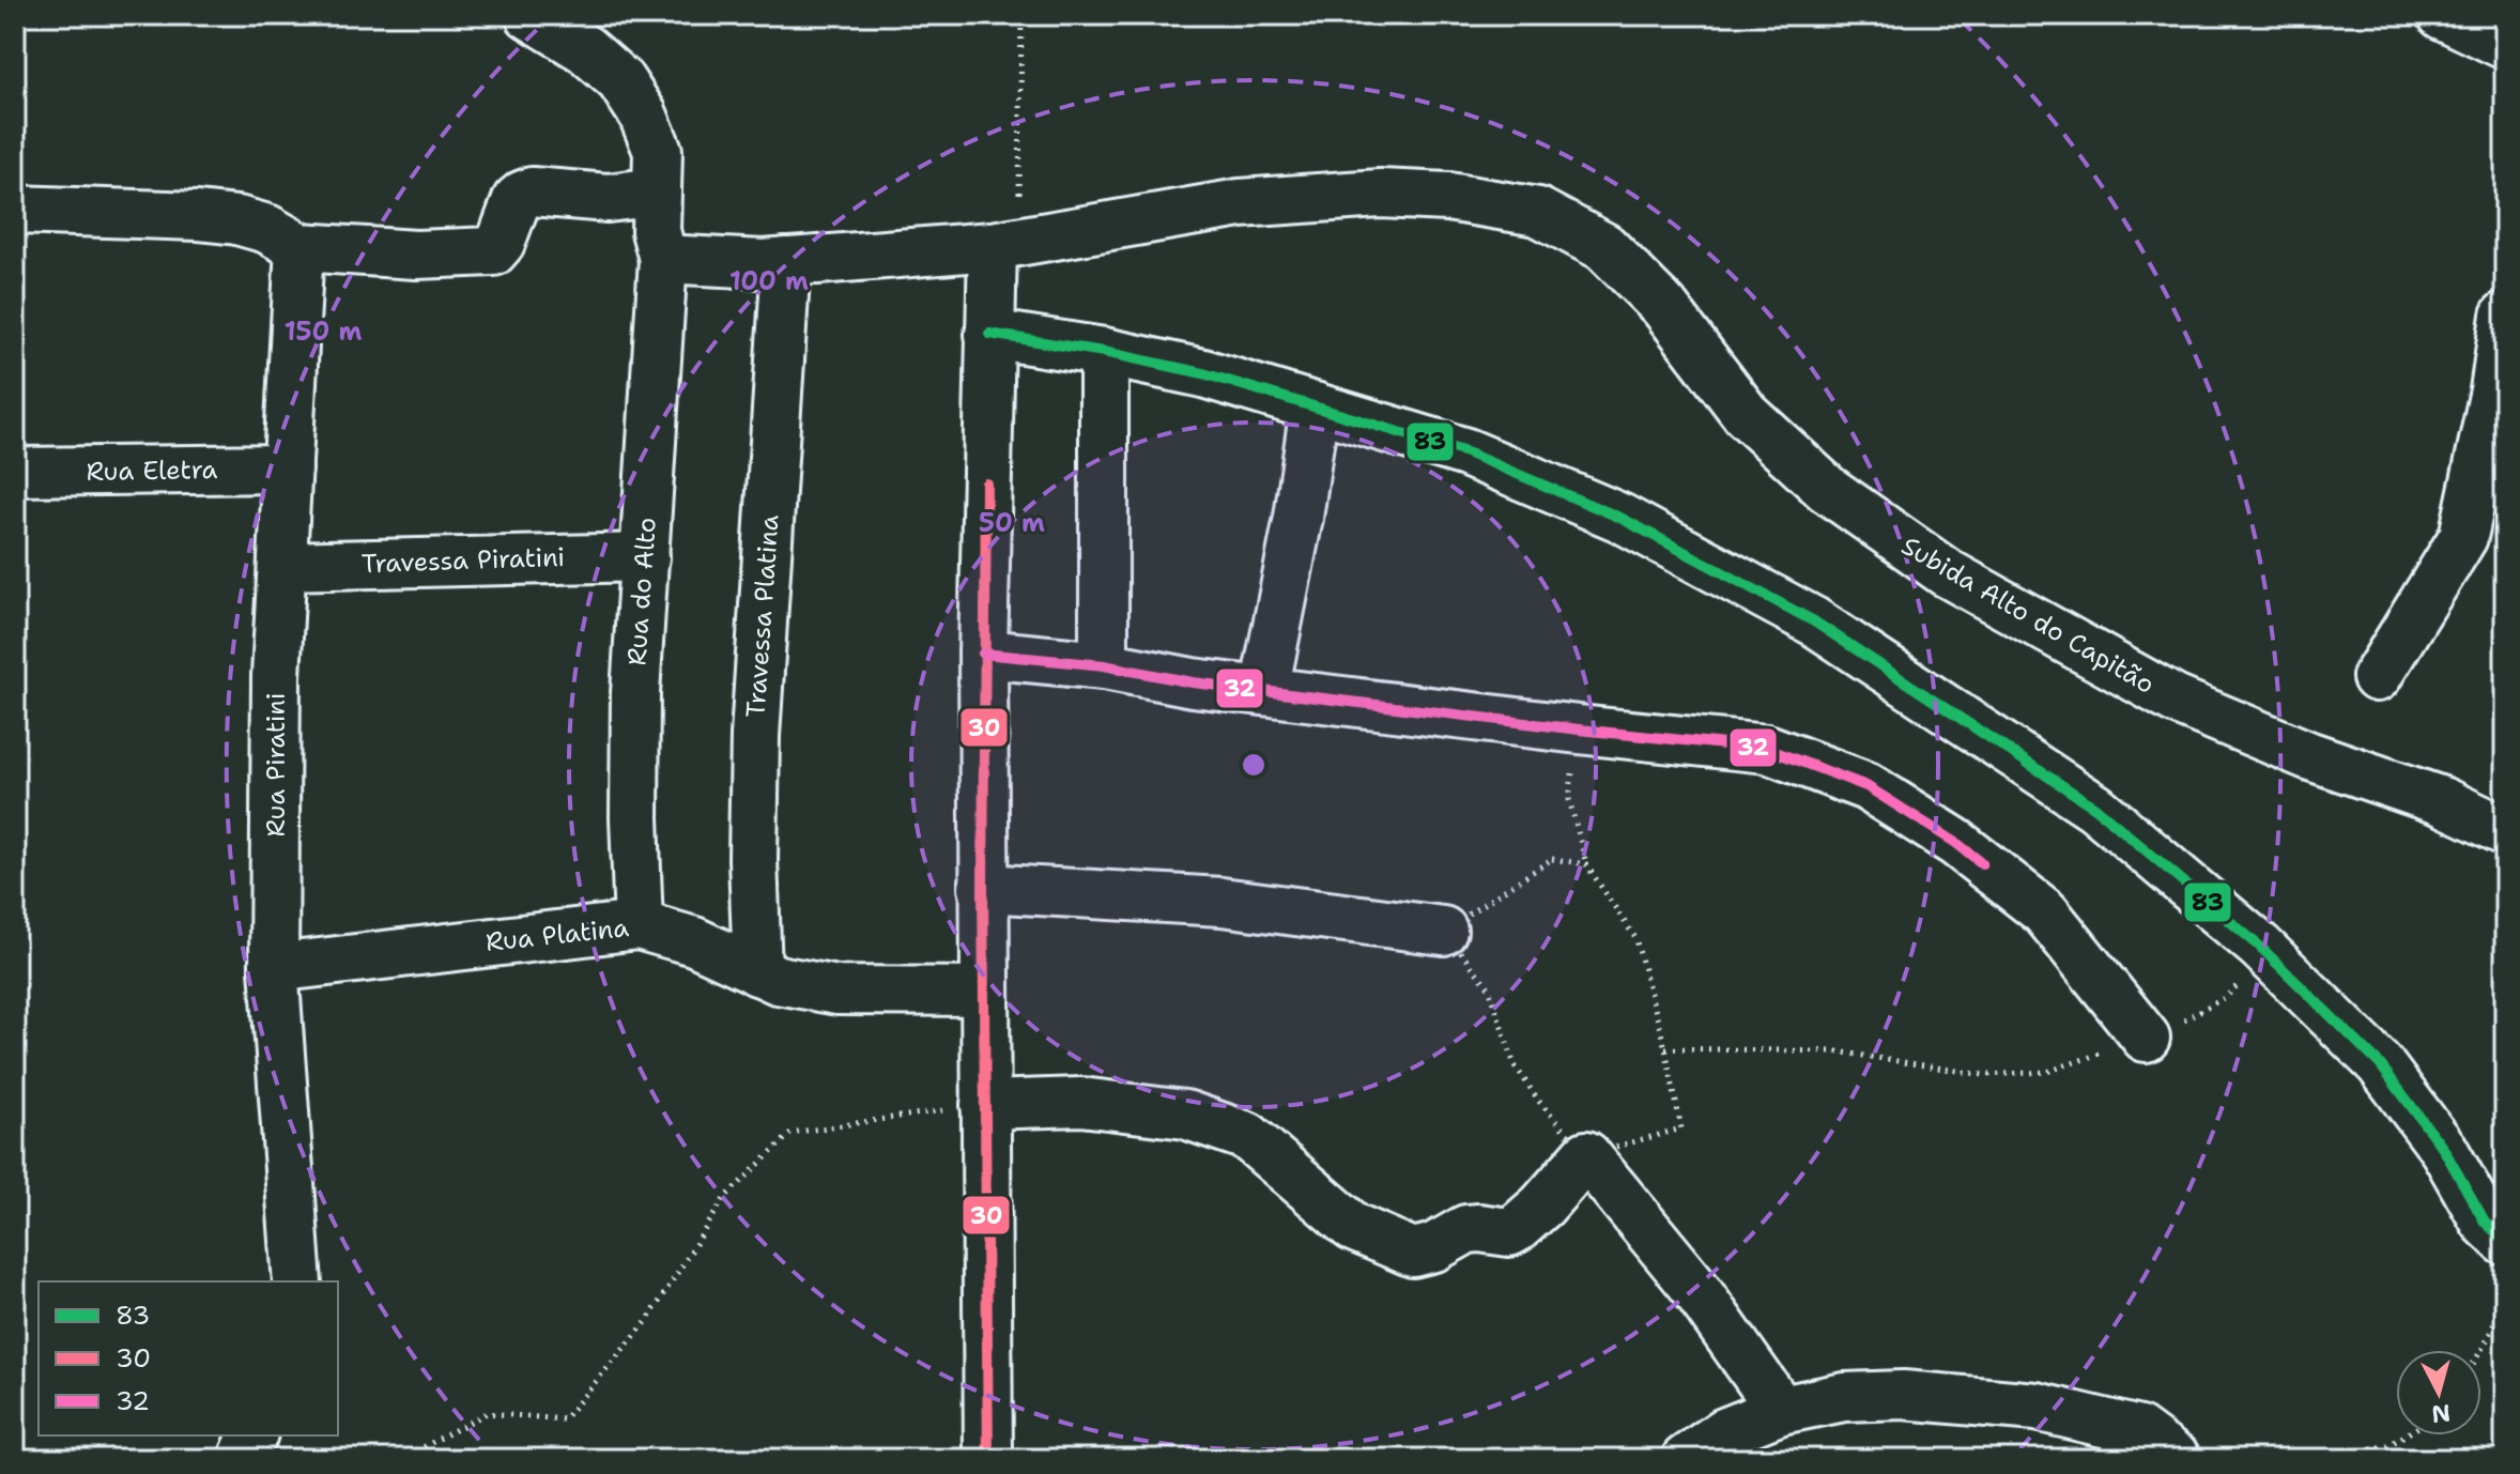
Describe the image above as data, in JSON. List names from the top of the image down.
{
  "streets": {
    "street": [
      "Rua Eletra",
      "Travessa Piratini",
      "Rua do Alto",
      "Subida Alto do Capitão",
      "Travessa Platina",
      "Rua Piratini",
      "Rua Platina"
    ]
  },
  "crossings": [
    ["Rua Eletra", "Rua Piratini"],
    ["Travessa Piratini", "Rua do Alto"],
    ["Travessa Piratini", "Rua Piratini"],
    ["Rua do Alto", "Subida Alto do Capitão"],
    ["Rua do Alto", "Rua Platina"],
    ["Subida Alto do Capitão", "Travessa Platina"],
    ["Travessa Platina", "Rua Platina"],
    ["Rua Piratini", "Rua Platina"]
  ],
  "lines": ["transit line 83", "transit line 30", "transit line 32"],
  "legend": ["83", "30", "32"],
  "north": "bottom",
  "rings": ["100 m", "150 m", "50 m"]
}
